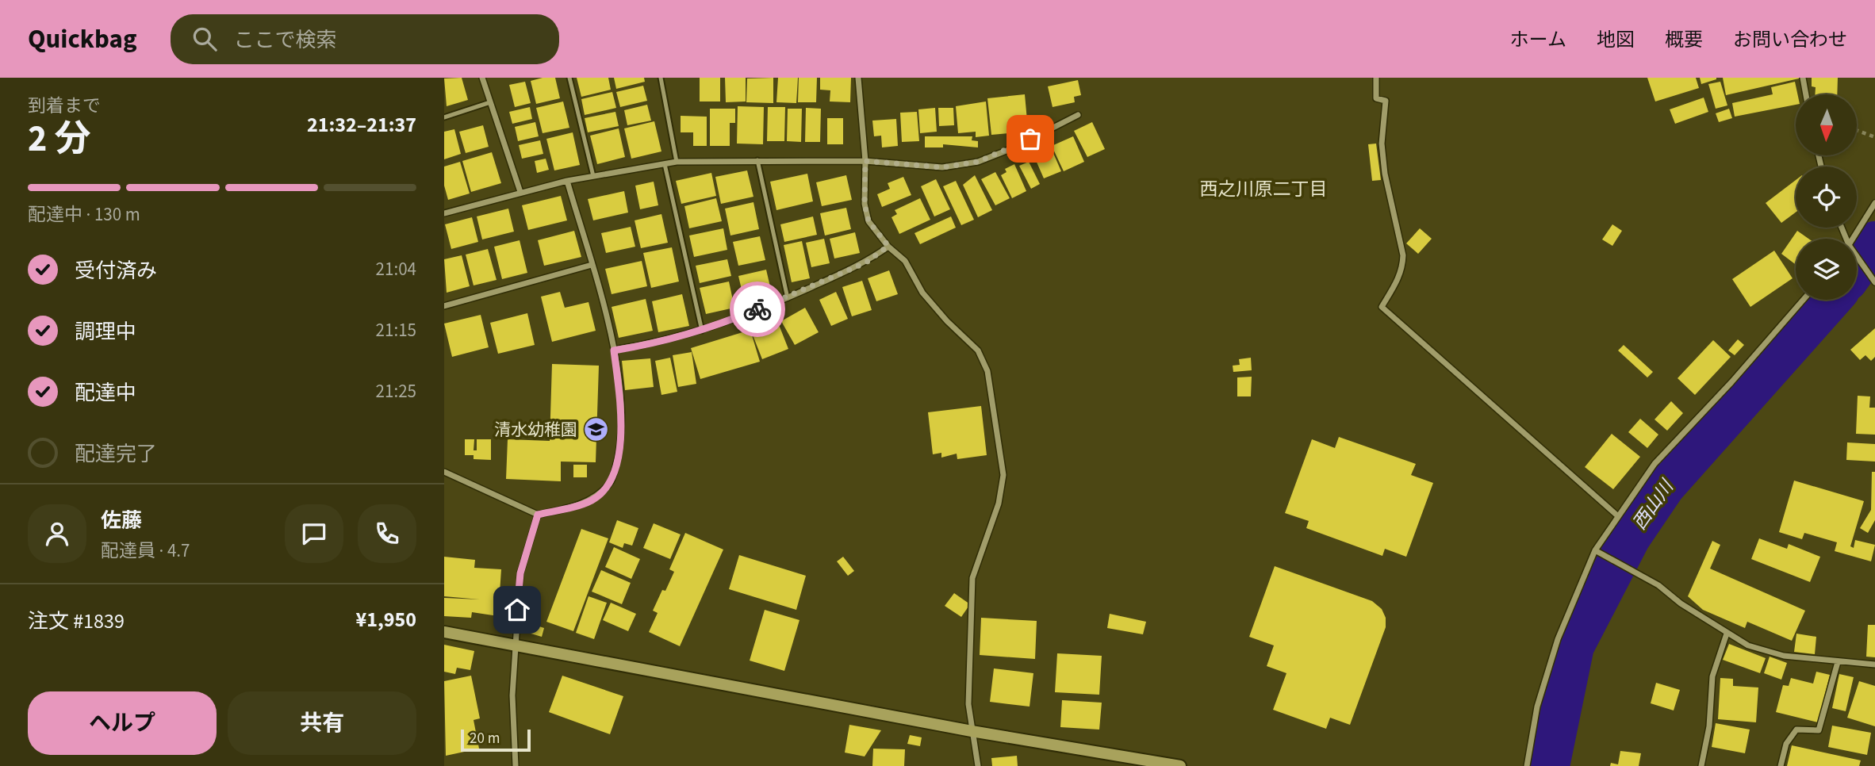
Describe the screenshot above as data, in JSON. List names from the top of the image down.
{
  "districts": ["西之川原二丁目"],
  "water": ["西山川"],
  "places": {
    "school or university": ["清水幼稚園"]
  },
  "scale_bar": "20 m",
  "north": "bottom",
  "page": {
    "header": "Quickbag",
    "search": "ここで検索",
    "nav": [
      "ホーム",
      "地図",
      "概要",
      "お問い合わせ"
    ],
    "heading": ["2 分", "到着まで", "21:32–21:37"],
    "panel": [
      "佐藤",
      "配達員 · 4.7",
      "注文 #1839",
      "¥1,950"
    ],
    "bar": "配達中 · 130 m",
    "list": [
      ["受付済み", "21:04"],
      ["調理中", "21:15"],
      ["配達中", "21:25"],
      "配達完了"
    ],
    "buttons": ["ヘルプ", "共有"],
    "scale": "20 m"
  }
}
